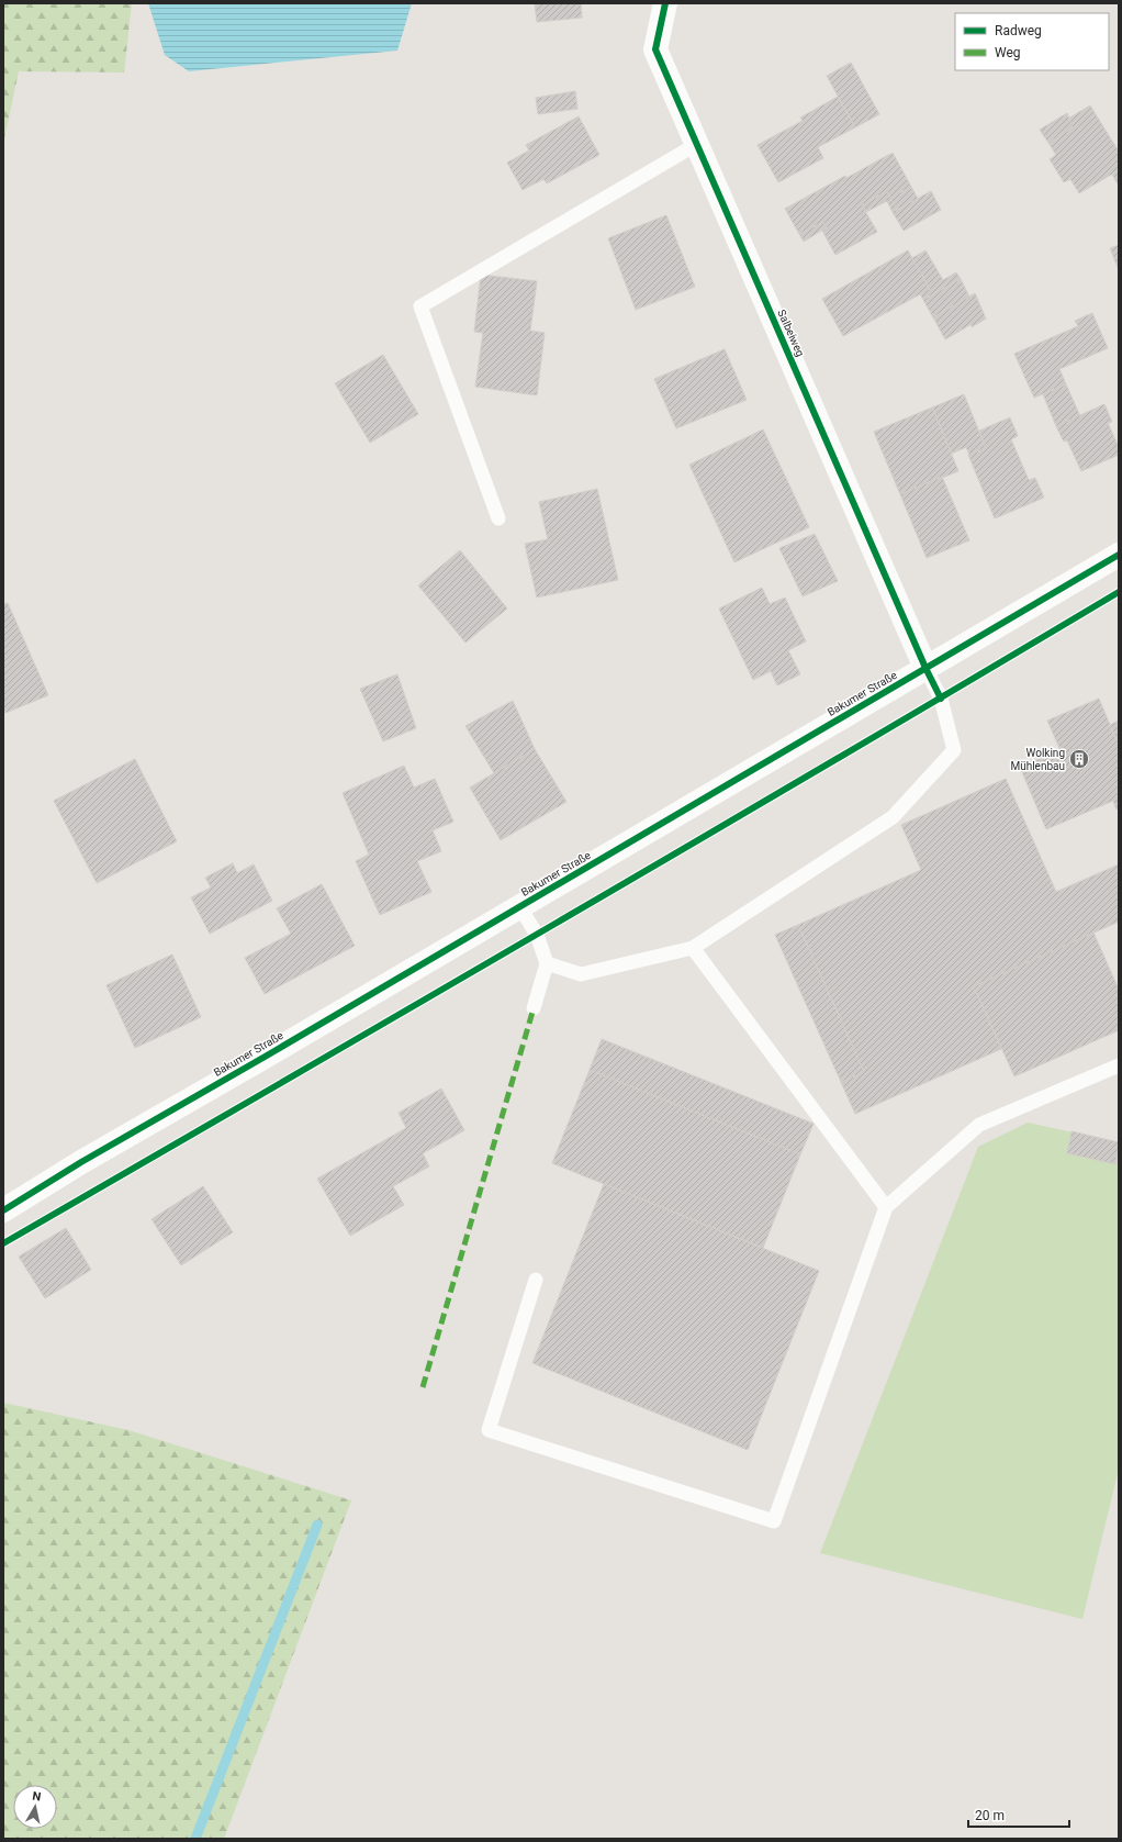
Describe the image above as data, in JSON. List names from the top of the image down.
{
  "streets": {
    "street": ["Salbeiweg", "Bakumer Straße"]
  },
  "crossings": [
    ["Salbeiweg", "Bakumer Straße"]
  ],
  "places": {
    "building": ["Wolking Mühlenbau"]
  },
  "legend": ["Radweg", "Weg"],
  "scale_bar": "20 m",
  "north": "top"
}
